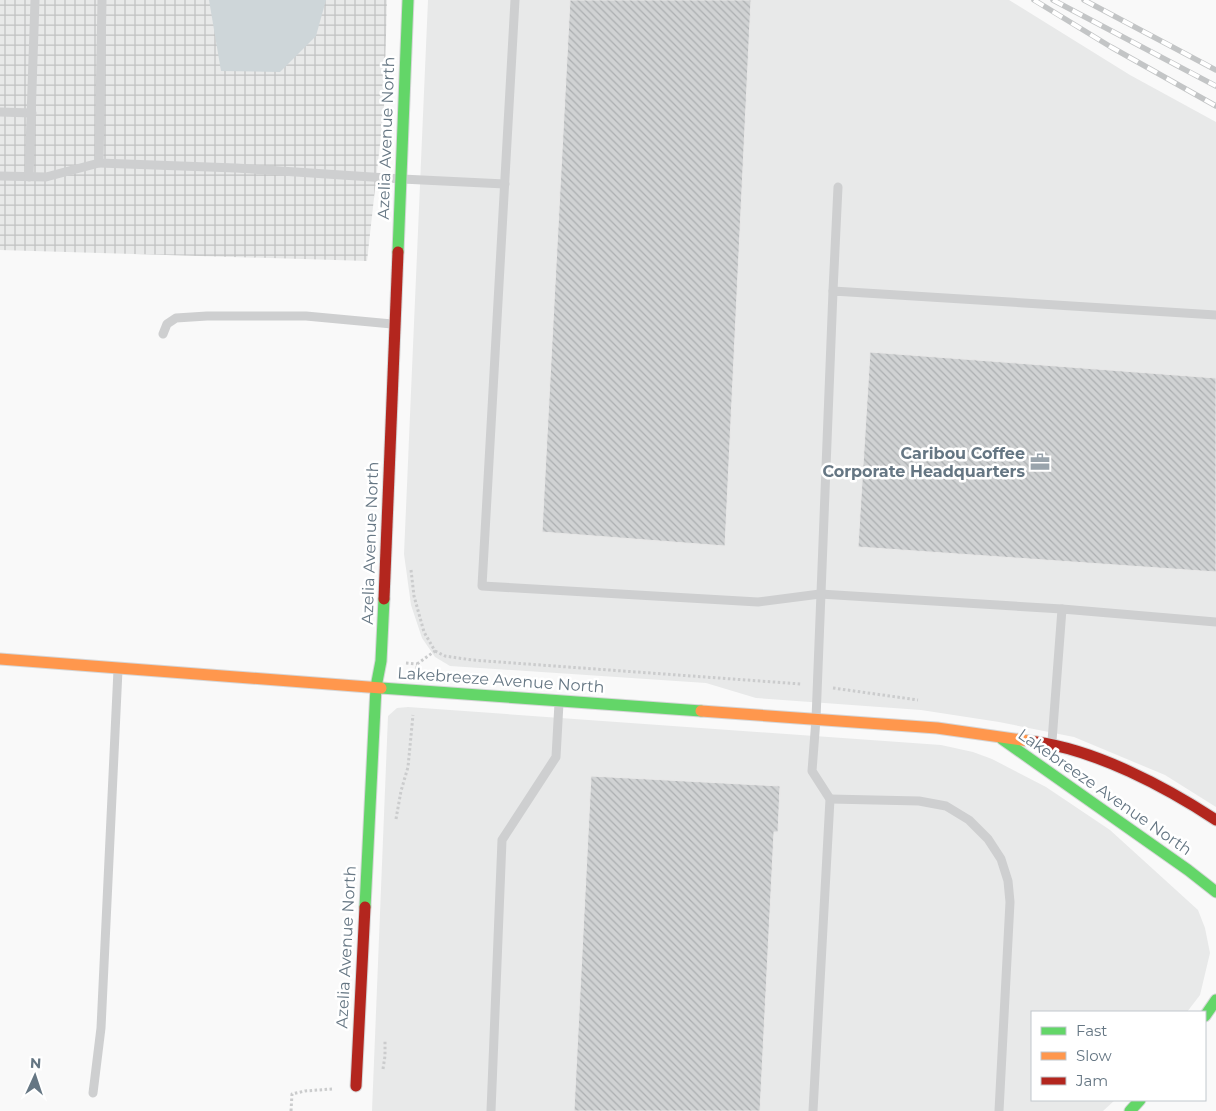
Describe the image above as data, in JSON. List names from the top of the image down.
{
  "streets": {
    "main road": ["Azelia Avenue North", "Lakebreeze Avenue North"]
  },
  "crossings": [
    ["Azelia Avenue North", "Lakebreeze Avenue North"]
  ],
  "places": {
    "office": ["Caribou Coffee Corporate Headquarters"]
  },
  "legend": ["Fast", "Slow", "Jam"],
  "north": "top"
}
